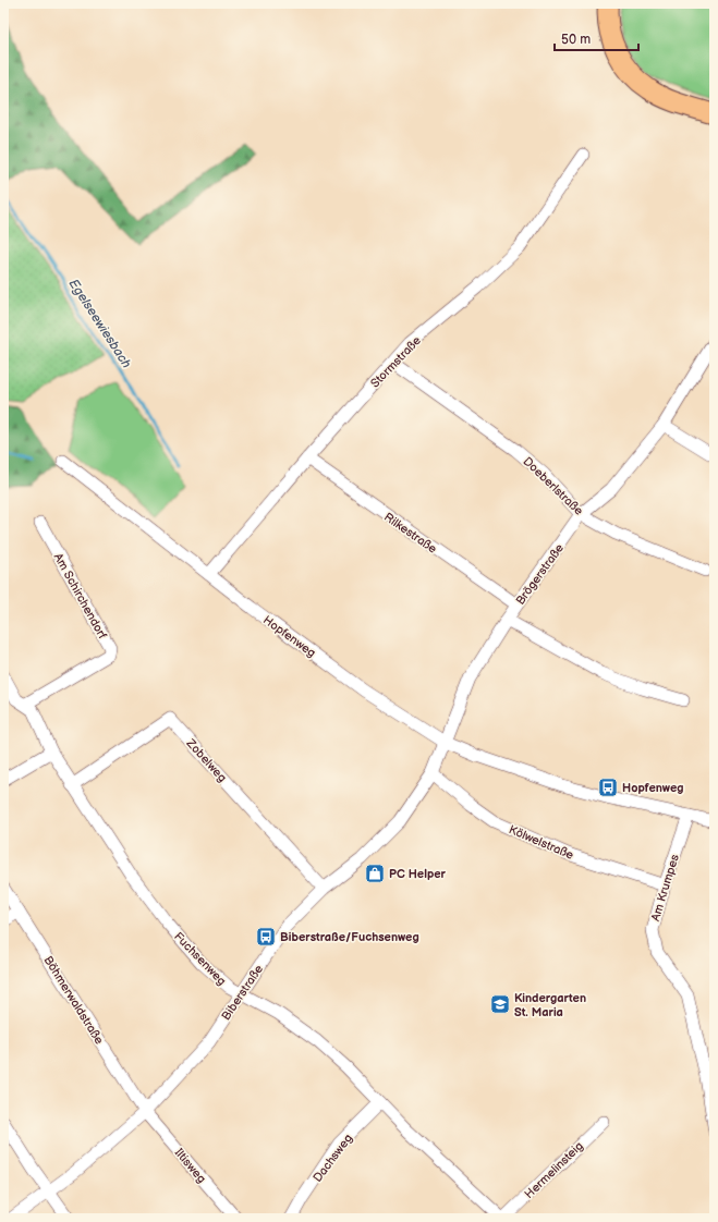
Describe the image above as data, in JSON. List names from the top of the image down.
{
  "streets": {
    "street": [
      "Stormstraße",
      "Doeberlstraße",
      "Rilkestraße",
      "Brögerstraße",
      "Am Schirchendorf",
      "Hopfenweg",
      "Zobelweg",
      "Kölwelstraße",
      "Am Krumpes",
      "Fuchsenweg",
      "Biberstraße",
      "Böhmerwaldstraße",
      "Dachsweg",
      "Iltisweg",
      "Hermelinsteig"
    ]
  },
  "crossings": [
    ["Stormstraße", "Doeberlstraße"],
    ["Stormstraße", "Rilkestraße"],
    ["Stormstraße", "Hopfenweg"],
    ["Doeberlstraße", "Brögerstraße"],
    ["Rilkestraße", "Brögerstraße"],
    ["Brögerstraße", "Hopfenweg"],
    ["Brögerstraße", "Biberstraße"],
    ["Am Schirchendorf", "Fuchsenweg"],
    ["Hopfenweg", "Am Krumpes"],
    ["Hopfenweg", "Biberstraße"],
    ["Zobelweg", "Fuchsenweg"],
    ["Zobelweg", "Biberstraße"],
    ["Kölwelstraße", "Am Krumpes"],
    ["Kölwelstraße", "Biberstraße"],
    ["Fuchsenweg", "Biberstraße"],
    ["Fuchsenweg", "Dachsweg"],
    ["Fuchsenweg", "Hermelinsteig"],
    ["Biberstraße", "Böhmerwaldstraße"],
    ["Biberstraße", "Iltisweg"],
    ["Böhmerwaldstraße", "Iltisweg"]
  ],
  "water": ["Egelseewiesbach"],
  "places": {
    "bus stop": ["Hopfenweg", "Biberstraße/Fuchsenweg"],
    "shop": ["PC Helper"],
    "school or university": ["Kindergarten St. Maria"]
  },
  "scale_bar": "50 m"
}
